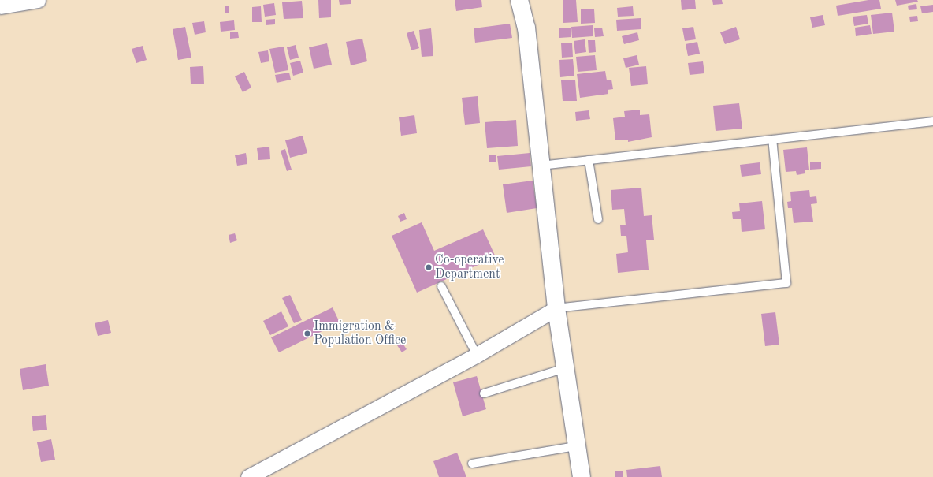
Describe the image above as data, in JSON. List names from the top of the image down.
{
  "places": ["Co-operative Department", "Immigration & Population Office"]
}
